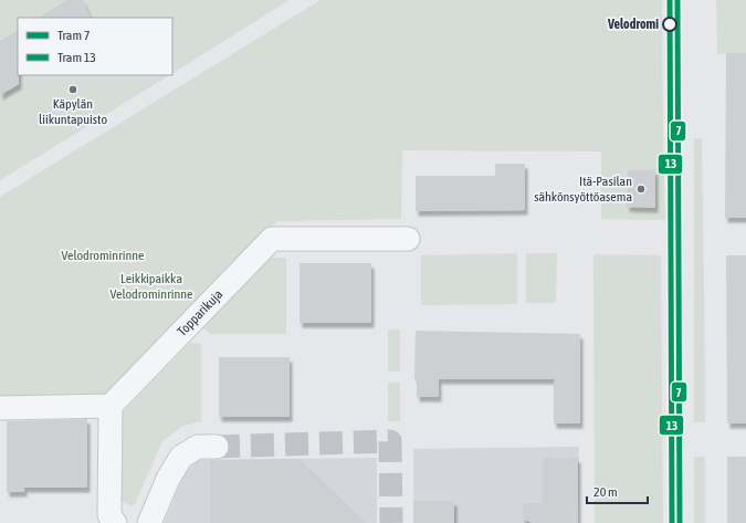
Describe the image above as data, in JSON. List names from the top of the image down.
{
  "streets": {
    "street": ["Topparikuja"]
  },
  "parks": ["Velodrominrinne", "Leikkipaikka Velodrominrinne"],
  "places": ["Velodromi", "Käpylän liikuntapuisto", "Itä-Pasilan sähkönsyöttöasema"],
  "lines": ["tram line 7", "tram line 13"],
  "legend": ["Tram 7", "Tram 13"],
  "scale_bar": "20 m"
}
